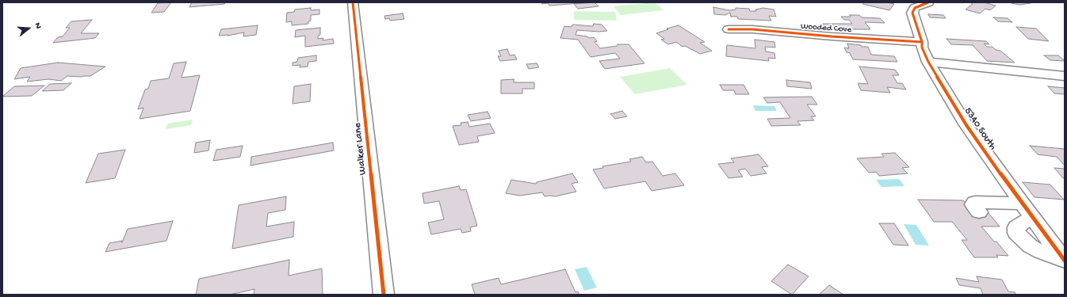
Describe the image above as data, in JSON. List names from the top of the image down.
{
  "streets": {
    "street": ["Wooded Cove", "5340 South", "Walker Lane"]
  },
  "crossings": [
    ["Wooded Cove", "5340 South"]
  ],
  "north": "right"
}
